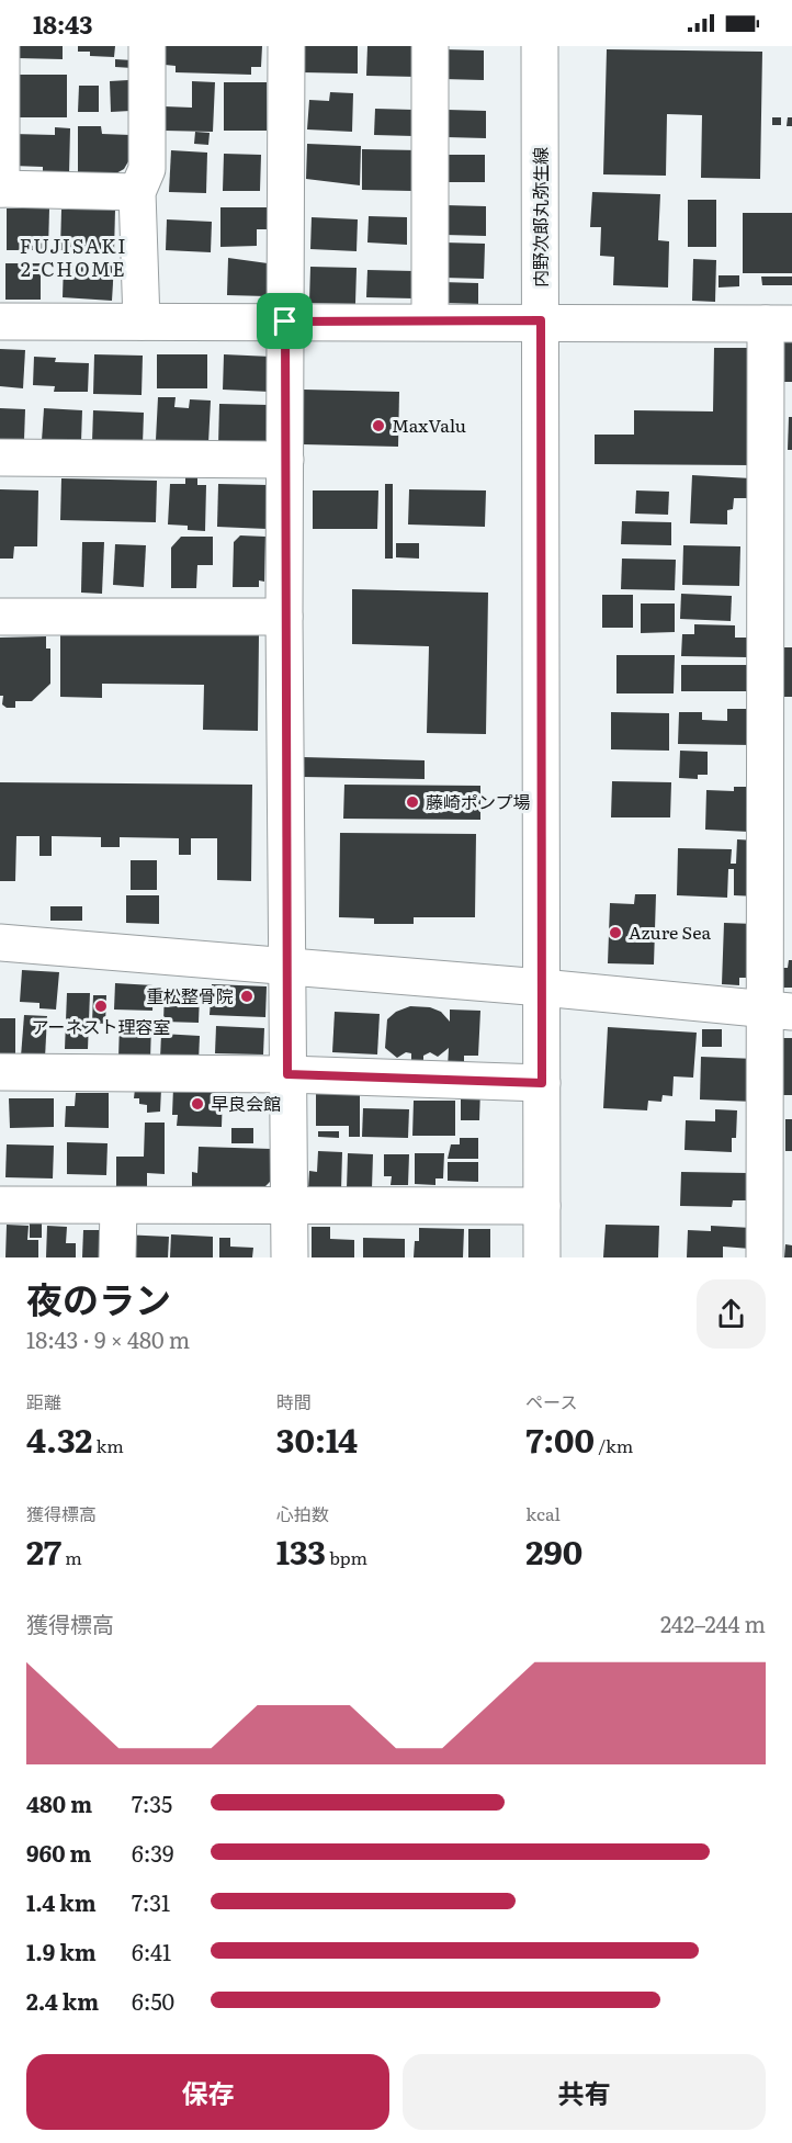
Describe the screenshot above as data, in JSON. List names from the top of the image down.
{
  "streets": {
    "street": ["内野次郎丸弥生線"]
  },
  "districts": ["FUJISAKI 2-CHOME"],
  "places": [
    "MaxValu",
    "藤崎ポンプ場",
    "Azure Sea",
    "重松整骨院",
    "アーネスト理容室",
    "早良会館"
  ],
  "page": {
    "status": "18:43",
    "heading": ["夜のラン", "18:43 · 9 × 480 m"],
    "stats": [
      ["距離", "4.32 km"],
      ["時間", "30:14"],
      ["ペース", "7:00 /km"],
      ["獲得標高", "27 m"],
      ["心拍数", "133 bpm"],
      ["kcal", "290"]
    ],
    "chart": ["獲得標高", "242–244 m"],
    "list": [
      {
        "name": "480 m",
        "note": "7:35"
      },
      {
        "name": "960 m",
        "note": "6:39"
      },
      {
        "name": "1.4 km",
        "note": "7:31"
      },
      {
        "name": "1.9 km",
        "note": "6:41"
      },
      {
        "name": "2.4 km",
        "note": "6:50"
      }
    ],
    "buttons": ["保存", "共有"]
  }
}
